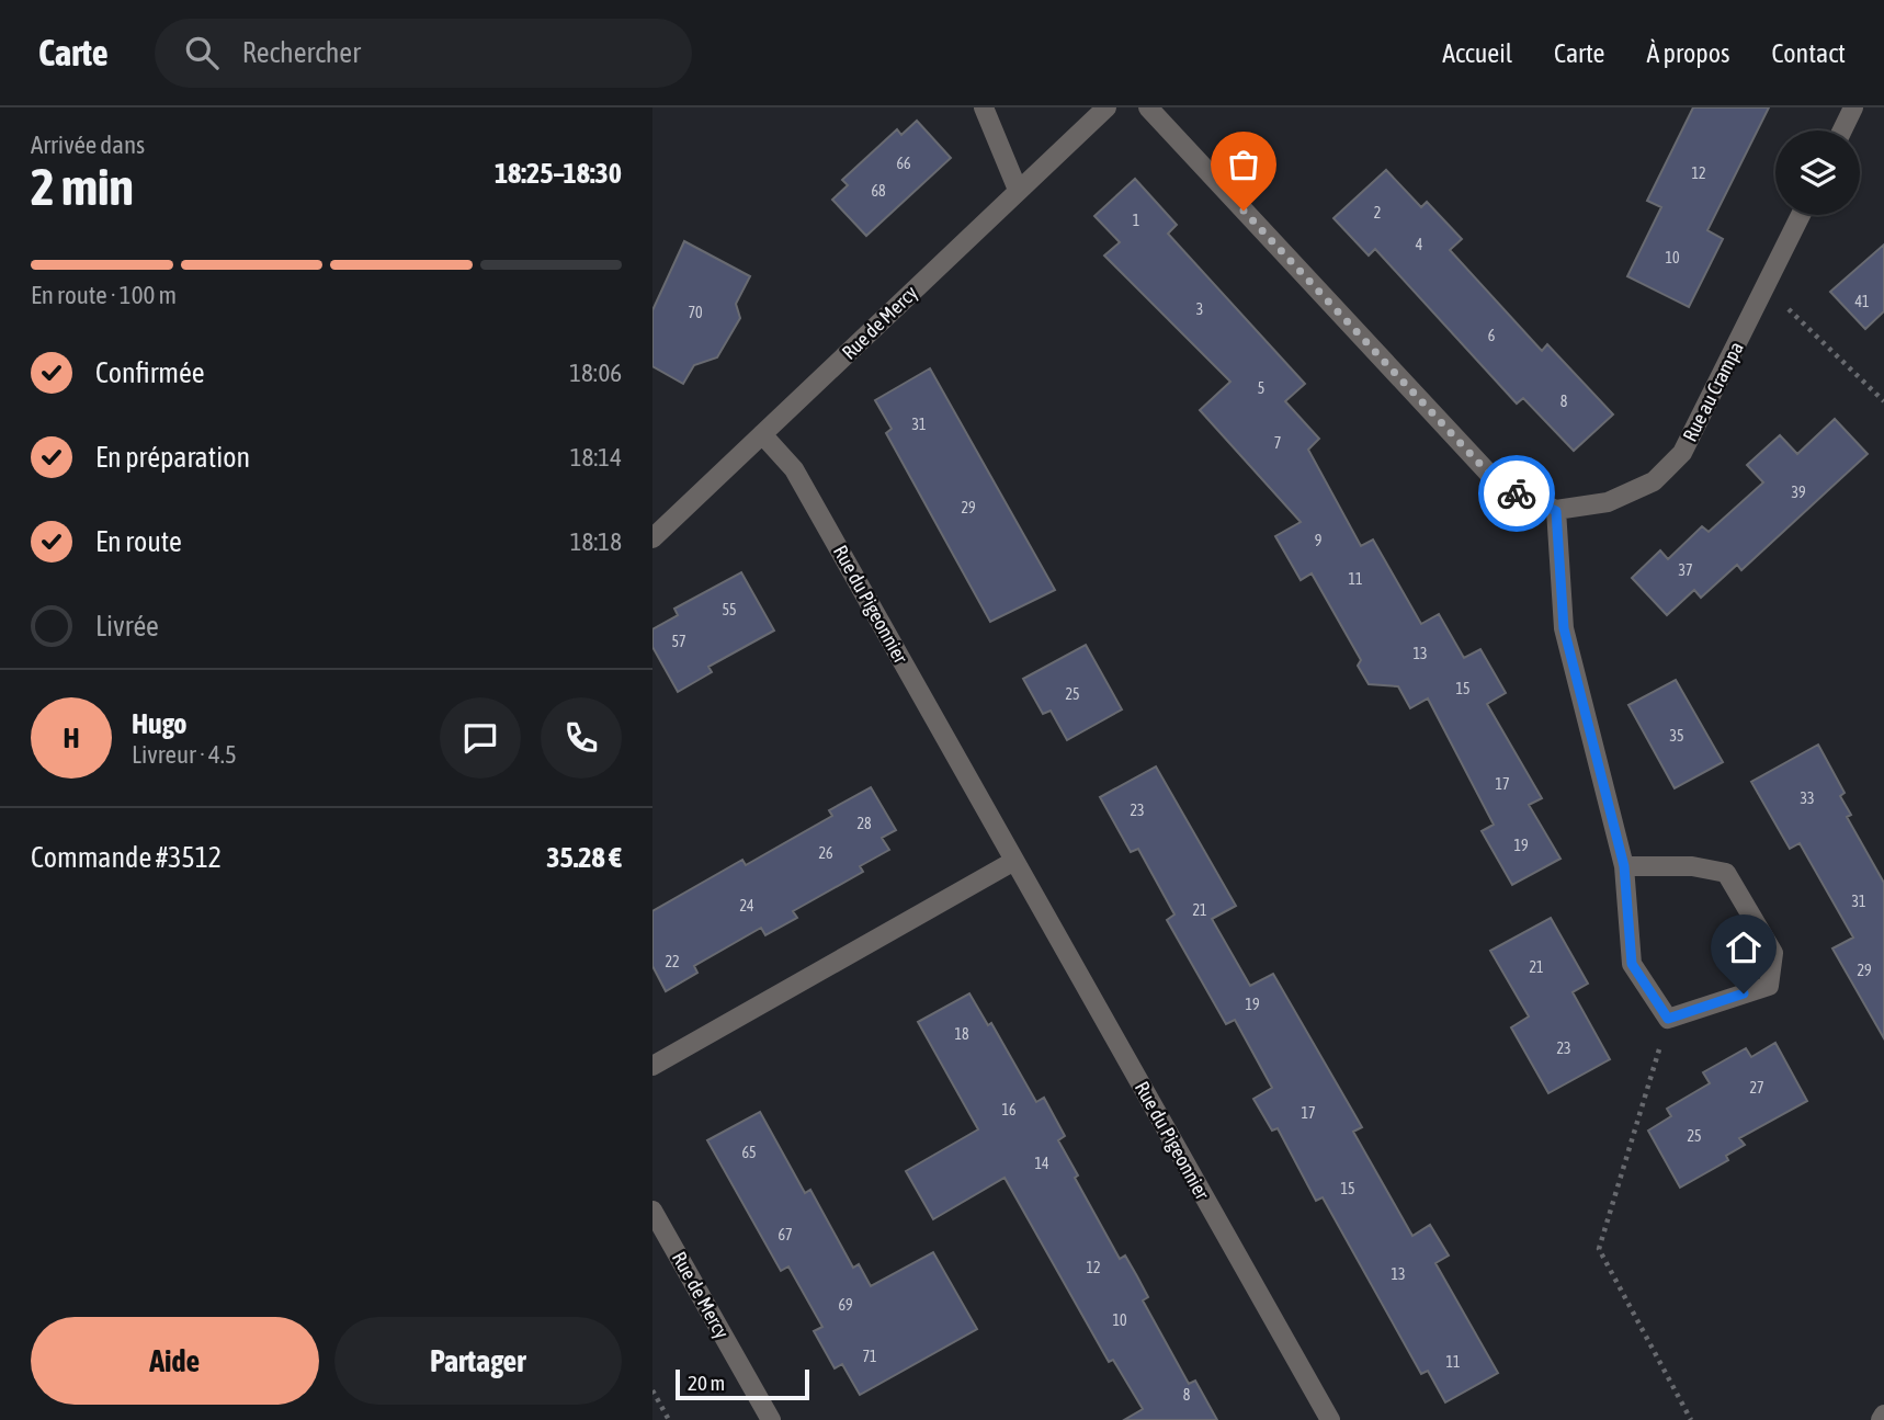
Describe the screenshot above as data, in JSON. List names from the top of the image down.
{
  "streets": {
    "street": ["Rue de Mercy", "Rue au Crampa", "Rue du Pigeonnier"]
  },
  "crossings": [
    ["Rue de Mercy", "Rue du Pigeonnier"]
  ],
  "house_numbers": [
    "66",
    "12",
    "68",
    "2",
    "1",
    "4",
    "10",
    "41",
    "3",
    "70",
    "6",
    "5",
    "8",
    "31",
    "7",
    "39",
    "29",
    "9",
    "37",
    "11",
    "55",
    "57",
    "13",
    "15",
    "25",
    "35",
    "17",
    "33",
    "23",
    "28",
    "19",
    "26",
    "31",
    "24",
    "21",
    "22",
    "21",
    "29",
    "19",
    "18",
    "23",
    "27",
    "16",
    "17",
    "25",
    "65",
    "14",
    "15",
    "67",
    "12",
    "13",
    "69",
    "10",
    "71",
    "11",
    "8"
  ],
  "scale_bar": "20 m",
  "page": {
    "header": "Carte",
    "search": "Rechercher",
    "nav": [
      "Accueil",
      "Carte",
      "À propos",
      "Contact"
    ],
    "heading": ["2 min", "Arrivée dans", "18:25–18:30"],
    "panel": [
      "Hugo",
      "Livreur · 4.5",
      "Commande #3512",
      "35.28 €"
    ],
    "bar": "En route · 100 m",
    "list": [
      ["Confirmée", "18:06"],
      ["En préparation", "18:14"],
      ["En route", "18:18"],
      "Livrée"
    ],
    "round": "H",
    "buttons": ["Aide", "Partager"],
    "scale": "20 m"
  }
}
